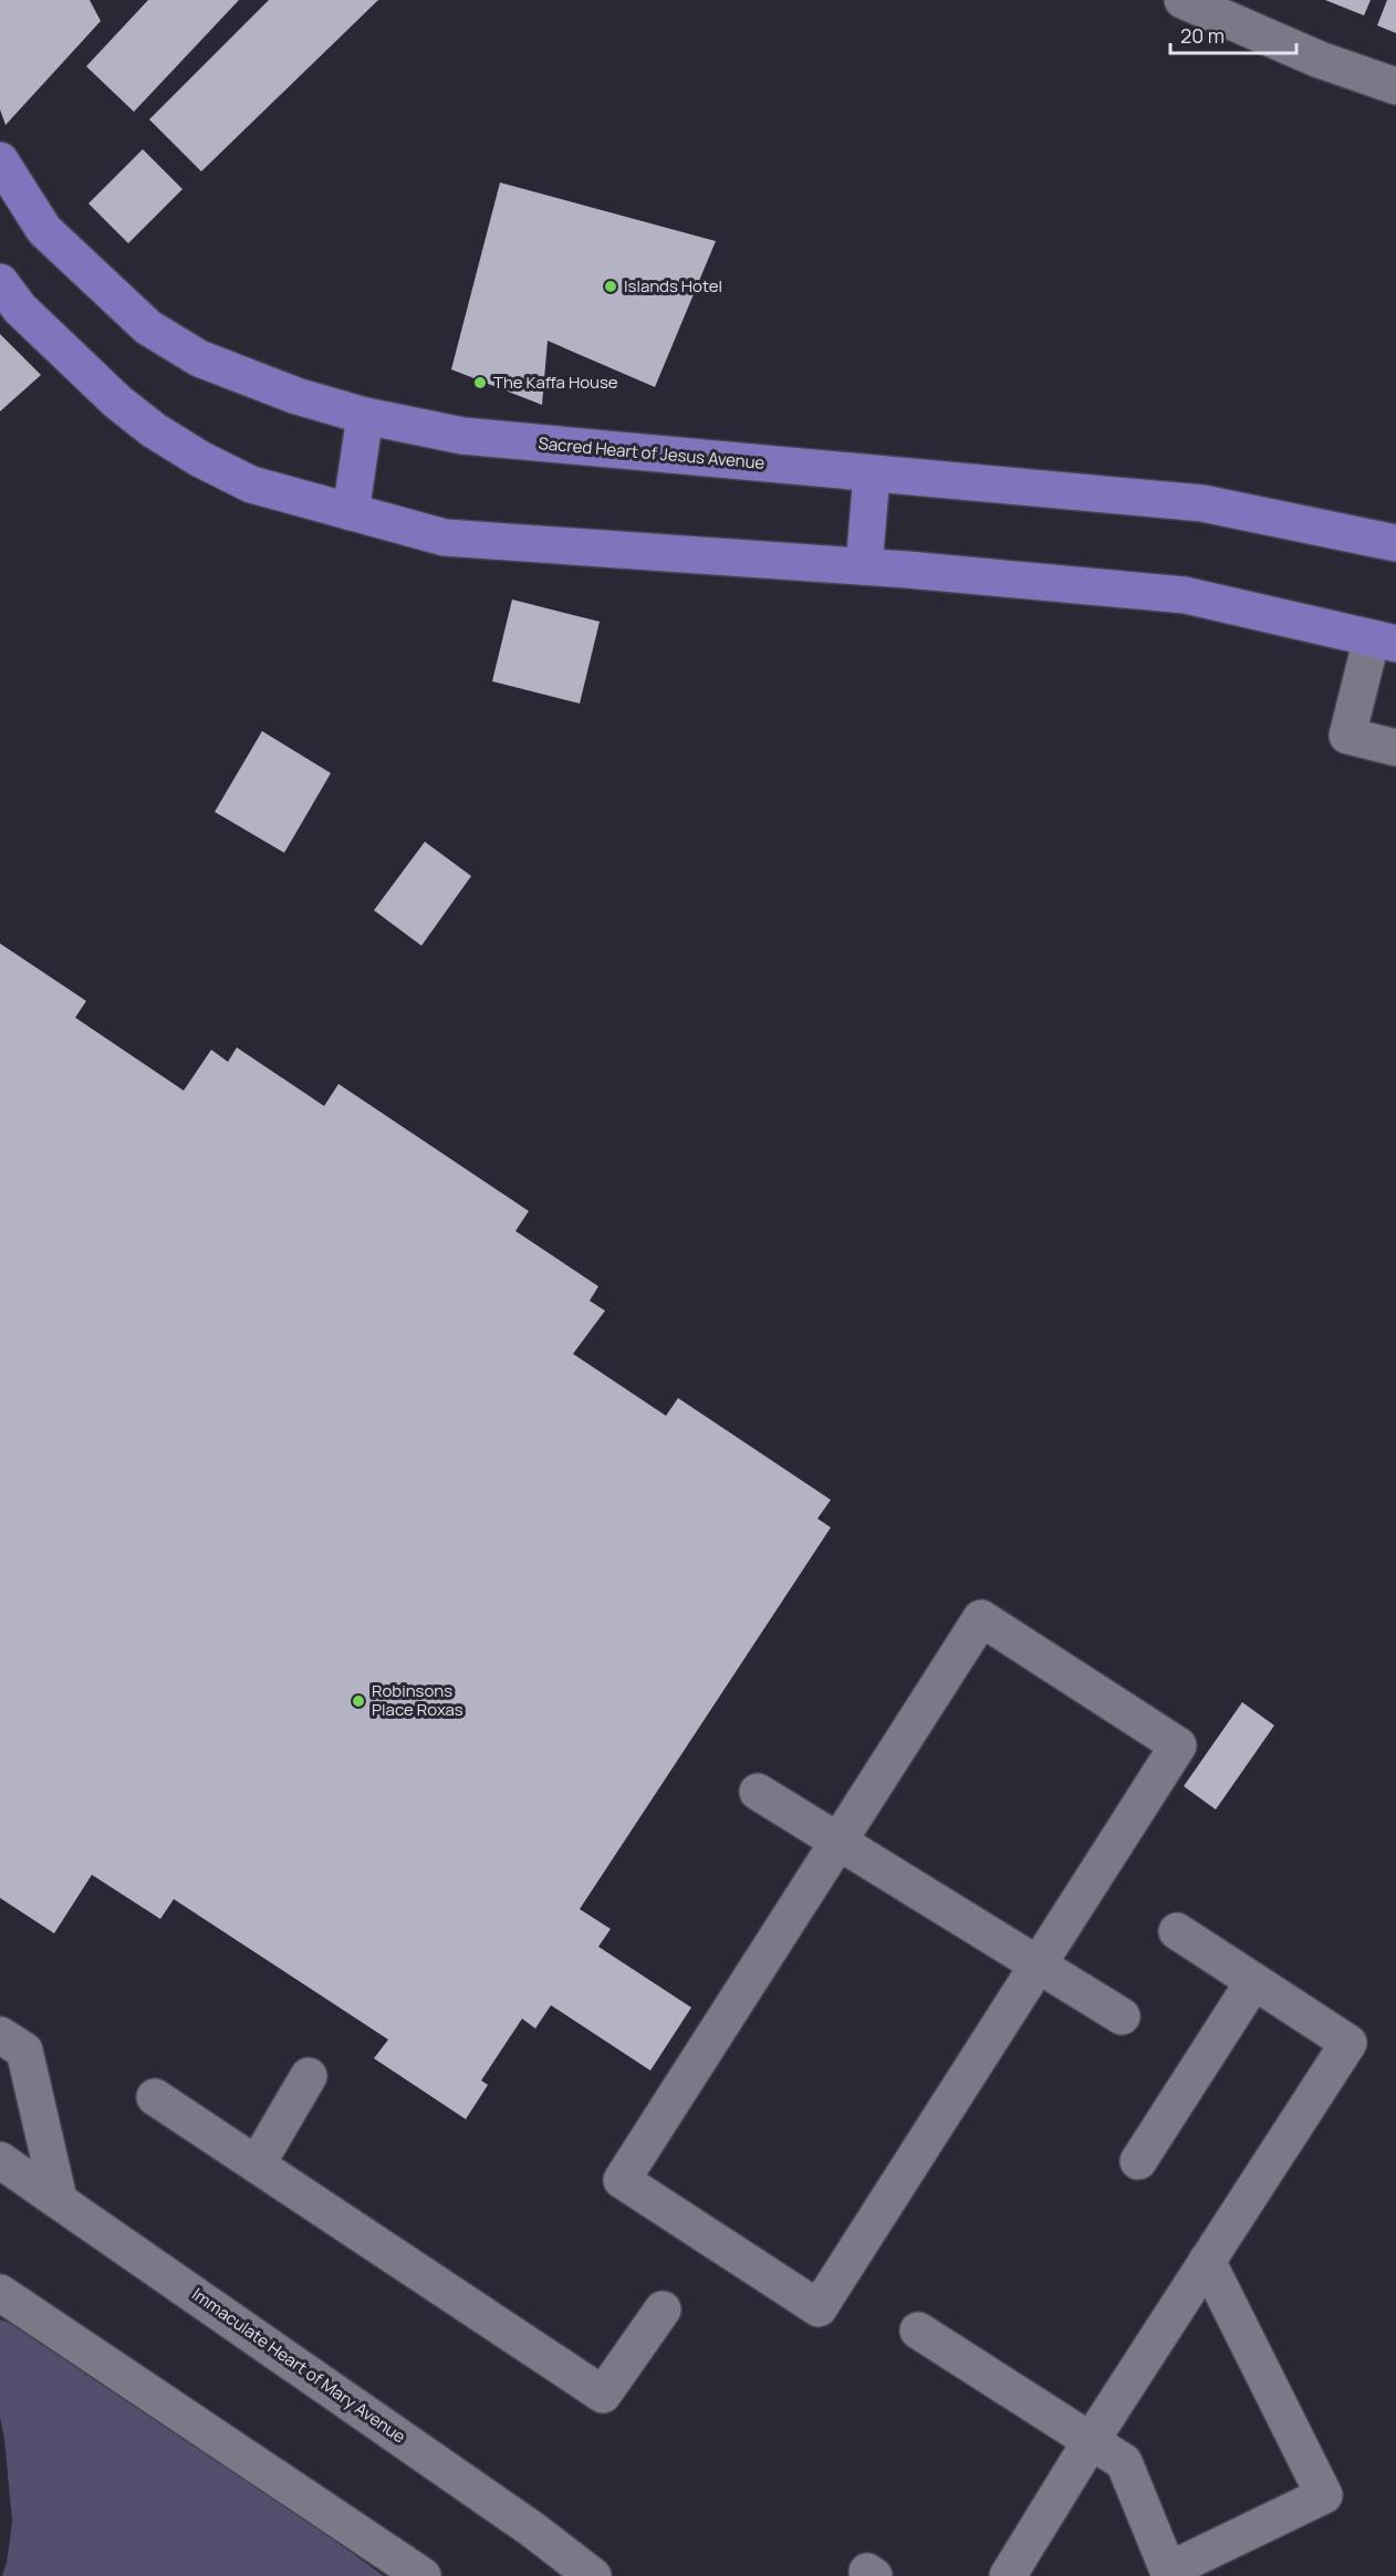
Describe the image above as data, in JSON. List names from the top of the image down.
{
  "streets": {
    "main road": ["Sacred Heart of Jesus Avenue"],
    "street": ["Immaculate Heart of Mary Avenue"]
  },
  "places": ["Islands Hotel", "The Kaffa House", "Robinsons Place Roxas"],
  "scale_bar": "20 m"
}
